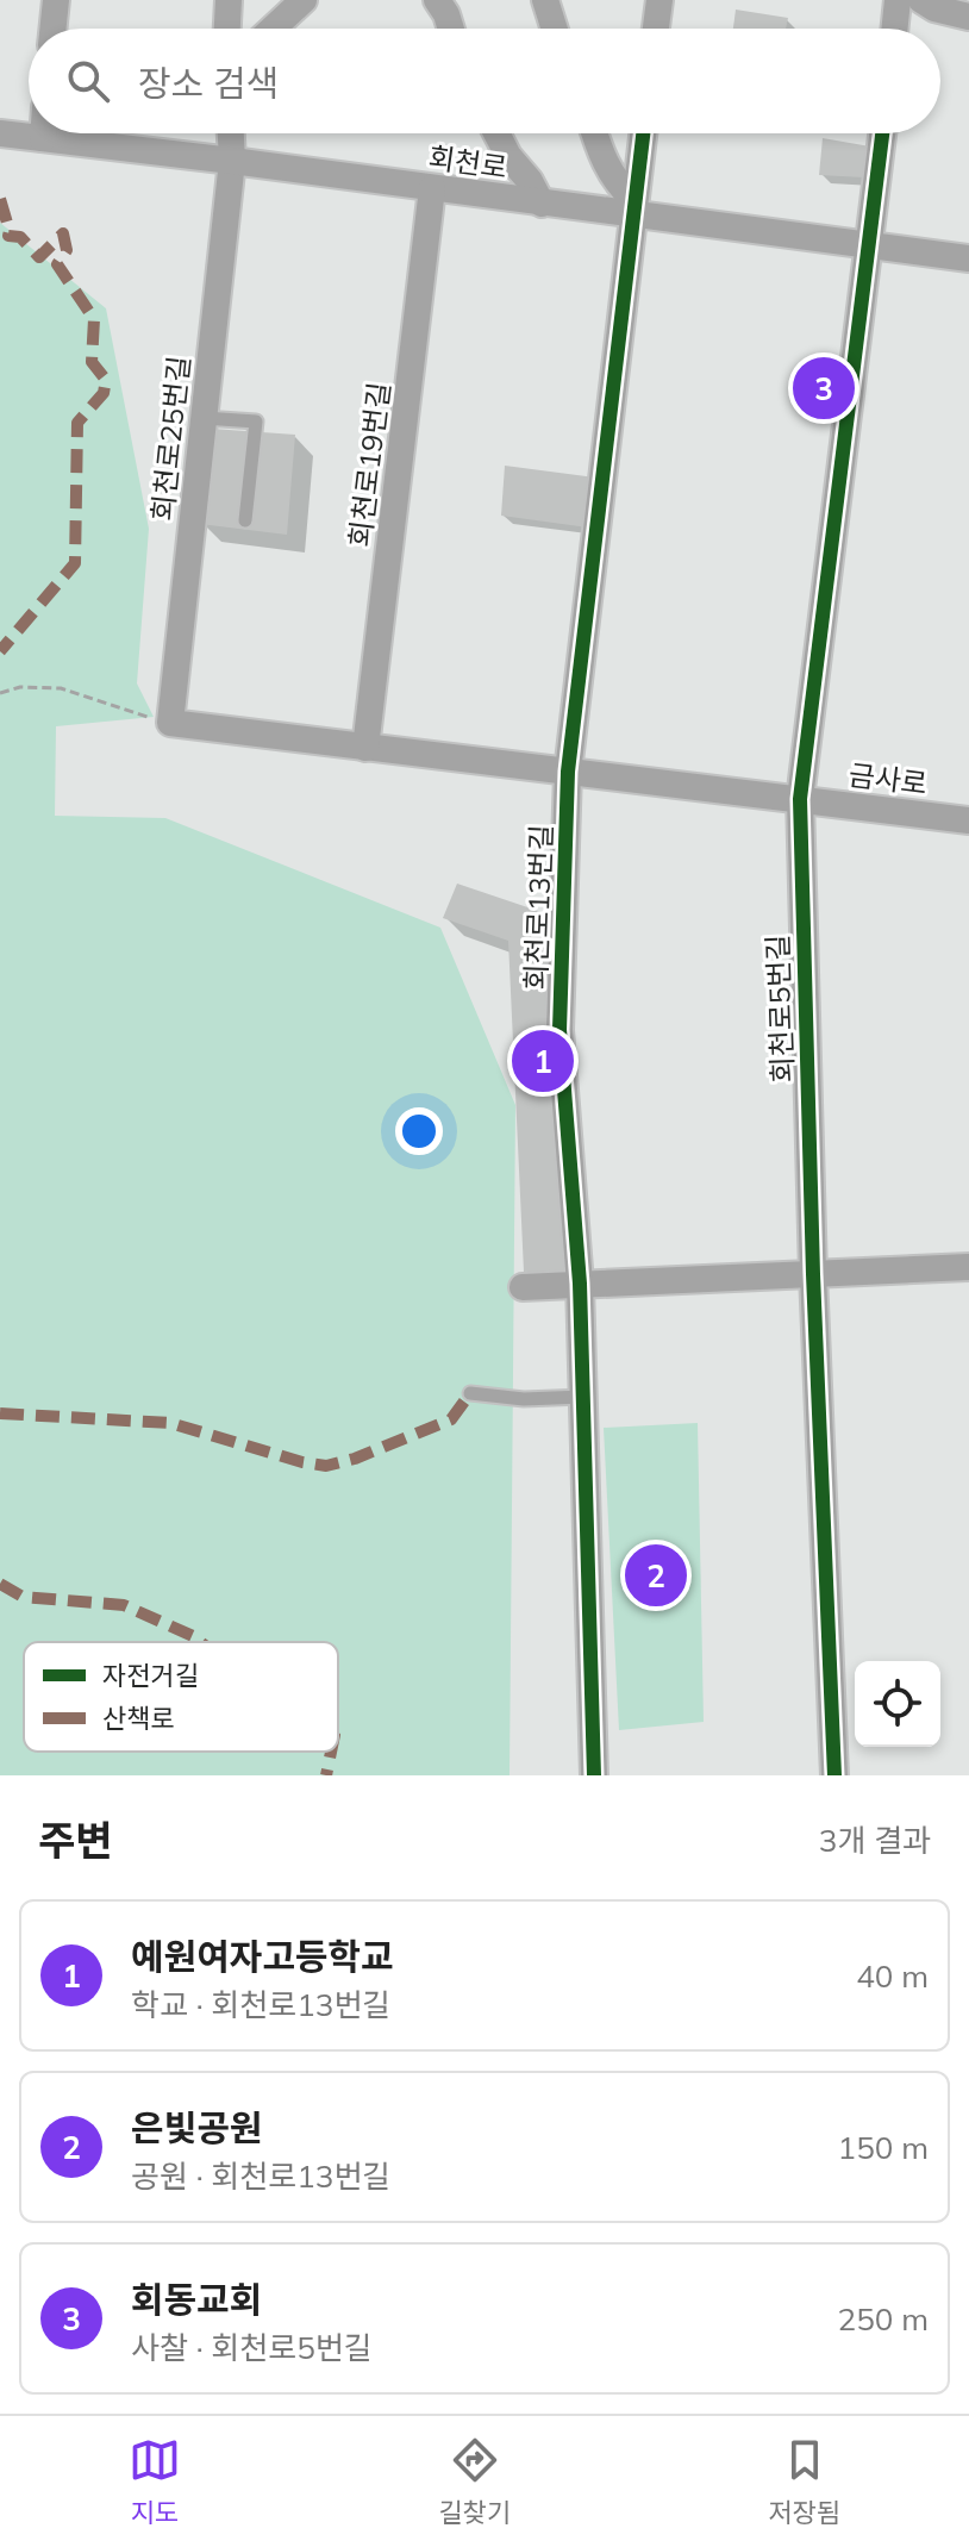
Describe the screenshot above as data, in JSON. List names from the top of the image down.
{
  "streets": {
    "street": [
      "회천로",
      "회천로25번길",
      "회천로19번길",
      "금사로",
      "회천로13번길",
      "회천로5번길"
    ]
  },
  "crossings": [
    ["회천로", "회천로25번길"],
    ["회천로", "회천로19번길"],
    ["회천로", "회천로13번길"],
    ["회천로", "회천로5번길"],
    ["금사로", "회천로5번길"]
  ],
  "legend": ["자전거길", "산책로"],
  "page": {
    "search": "장소 검색",
    "pins": ["3", "1", "2"],
    "heading": ["주변", "3개 결과"],
    "list": [
      {
        "mark": "1",
        "name": "예원여자고등학교",
        "note": "학교 · 회천로13번길",
        "value": "40 m"
      },
      {
        "mark": "2",
        "name": "은빛공원",
        "note": "공원 · 회천로13번길",
        "value": "150 m"
      },
      {
        "mark": "3",
        "name": "회동교회",
        "note": "사찰 · 회천로5번길",
        "value": "250 m"
      }
    ],
    "nav": ["지도", "길찾기", "저장됨"]
  }
}
